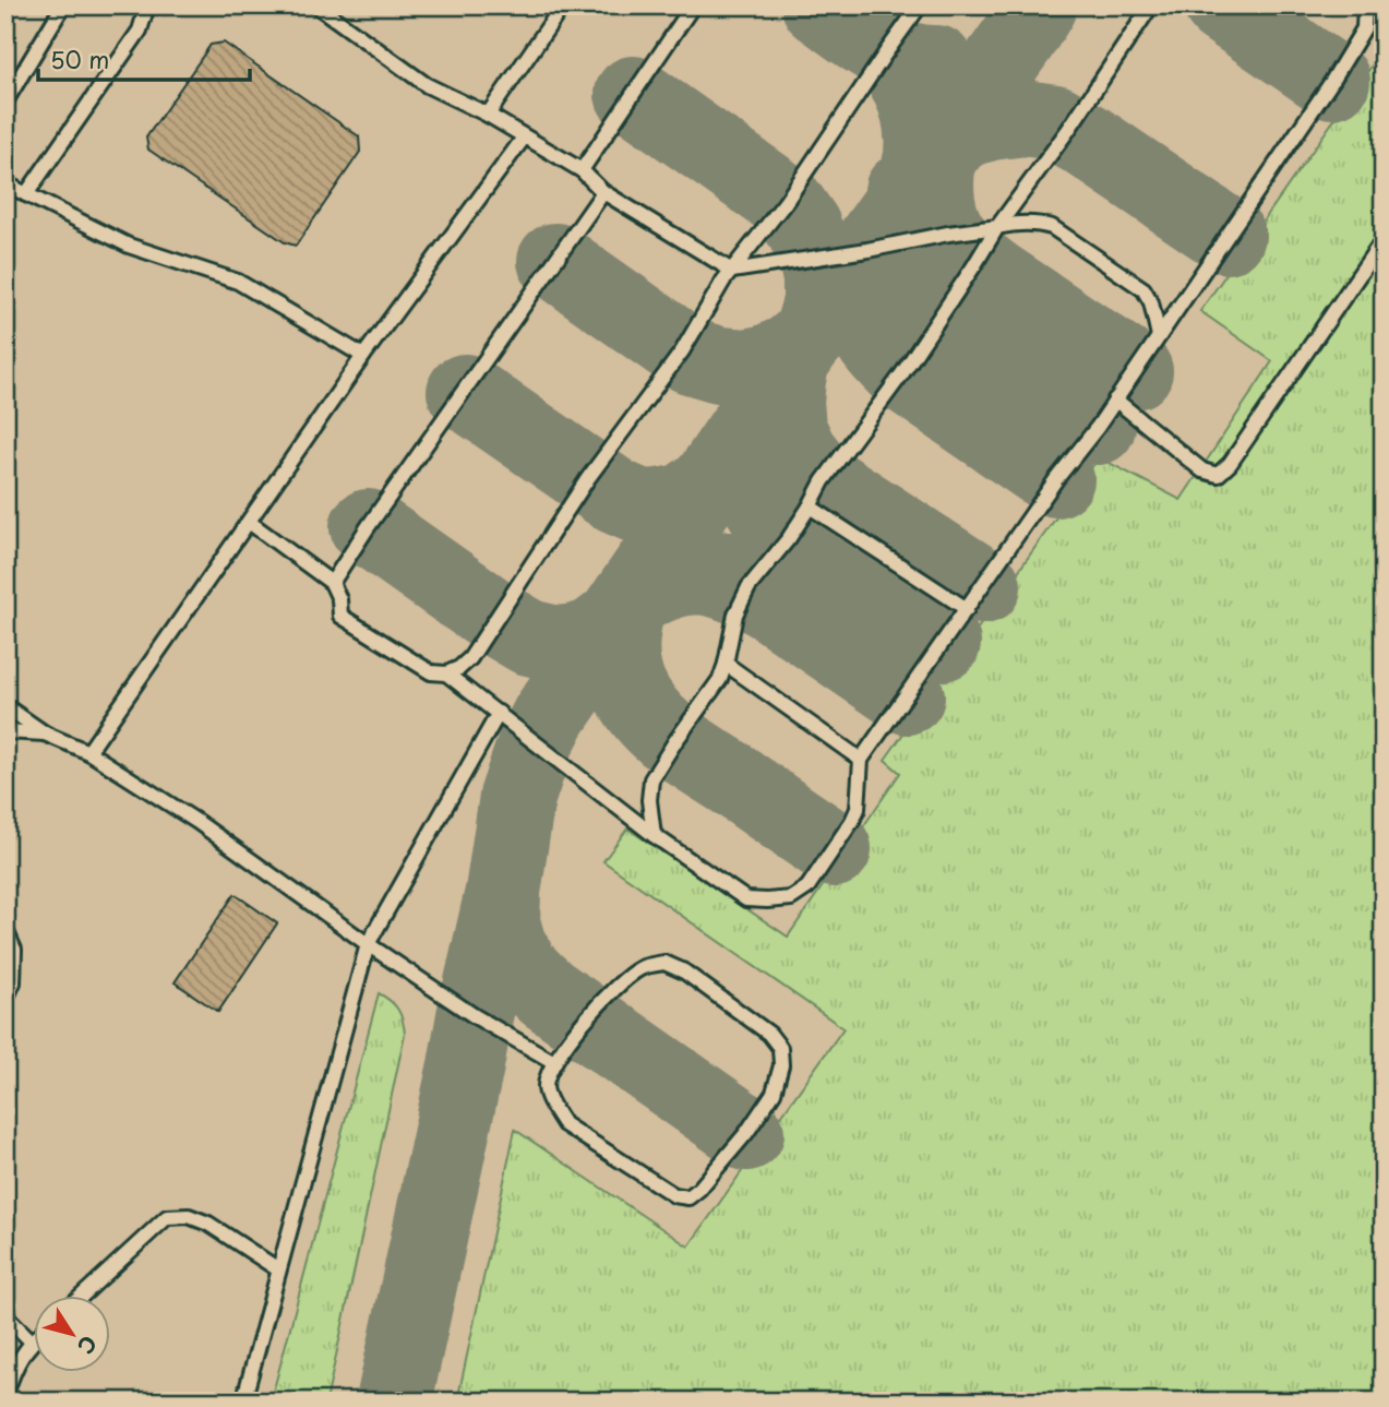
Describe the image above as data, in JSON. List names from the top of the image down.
{
  "scale_bar": "50 m",
  "north": "bottom right"
}
